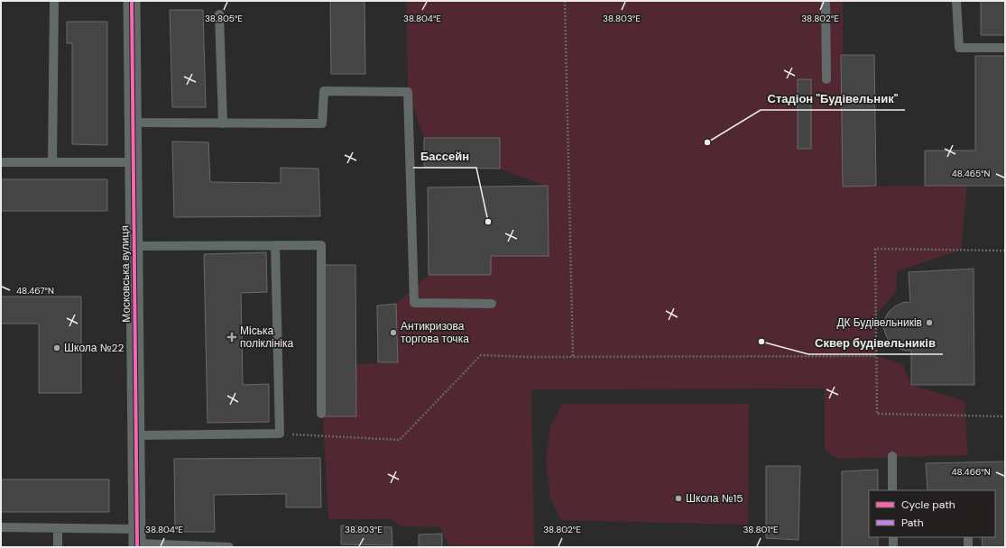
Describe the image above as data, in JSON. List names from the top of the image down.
{
  "streets": {
    "street": ["Московська вулиця"]
  },
  "places": {
    "other": [
      "Стадіон \"Будівельник\"",
      "Бассейн",
      "ДК Будівельників",
      "Антикризова торгова точка",
      "Сквер будівельників",
      "Школа №22",
      "Школа №15"
    ],
    "health": ["Міська поліклініка"]
  },
  "legend": ["Cycle path", "Path"],
  "coordinates": [
    "38.805°E",
    "38.804°E",
    "38.803°E",
    "38.802°E",
    "48.465°N",
    "48.467°N",
    "48.466°N",
    "38.801°E"
  ]
}
